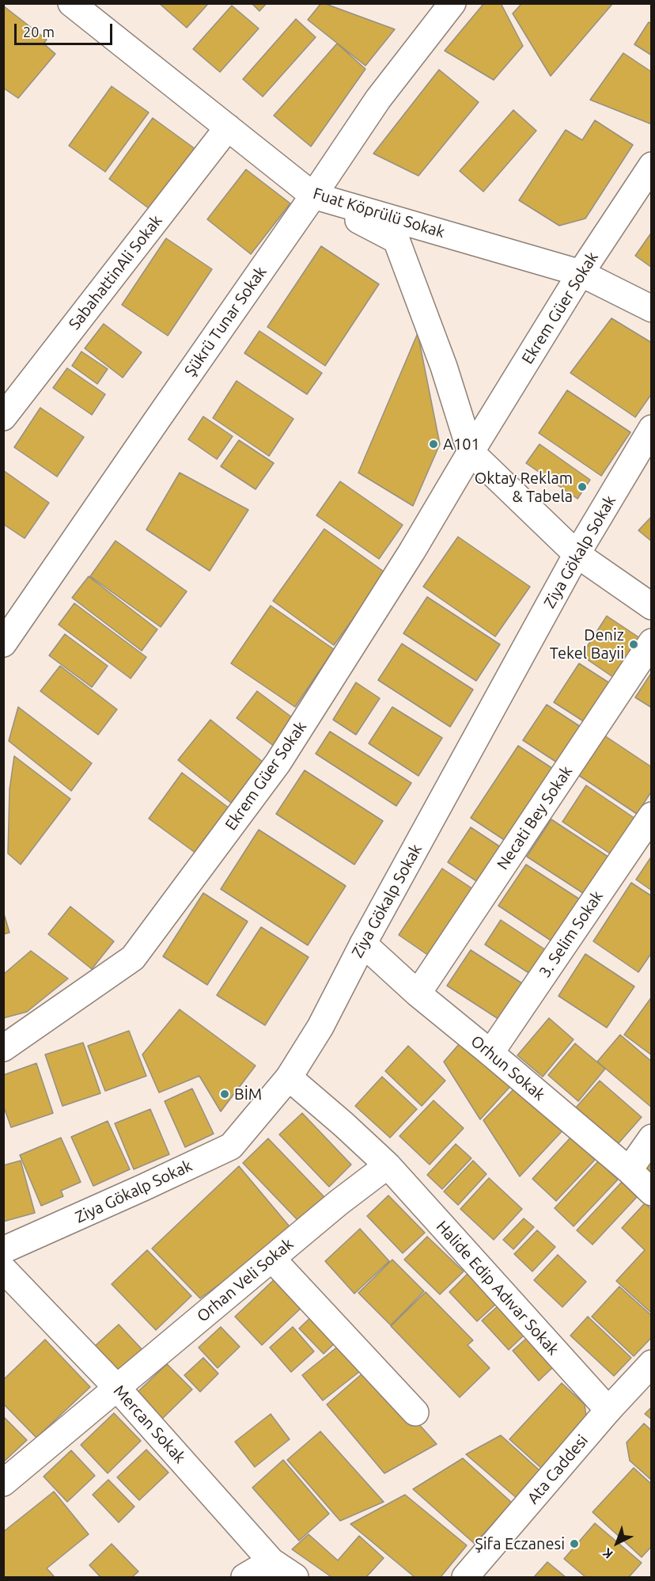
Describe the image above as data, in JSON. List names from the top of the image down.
{
  "streets": {
    "street": [
      "Fuat Köprülü Sokak",
      "SabahattinAli Sokak",
      "Ekrem Güer Sokak",
      "Şükrü Tunar Sokak",
      "Ziya Gökalp Sokak",
      "Necati Bey Sokak",
      "3. Selim Sokak",
      "Orhun Sokak",
      "Orhan Veli Sokak",
      "Halide Edip Adıvar Sokak",
      "Mercan Sokak",
      "Ata Caddesi"
    ]
  },
  "crossings": [
    ["Fuat Köprülü Sokak", "SabahattinAli Sokak"],
    ["Fuat Köprülü Sokak", "Ekrem Güer Sokak"],
    ["Fuat Köprülü Sokak", "Şükrü Tunar Sokak"],
    ["Ziya Gökalp Sokak", "Orhun Sokak"],
    ["Necati Bey Sokak", "Orhun Sokak"],
    ["3. Selim Sokak", "Orhun Sokak"],
    ["Orhan Veli Sokak", "Halide Edip Adıvar Sokak"],
    ["Orhan Veli Sokak", "Mercan Sokak"],
    ["Halide Edip Adıvar Sokak", "Ata Caddesi"]
  ],
  "places": [
    "A101",
    "Oktay Reklam & Tabela",
    "Deniz Tekel Bayii",
    "BİM",
    "Şifa Eczanesi"
  ],
  "scale_bar": "20 m",
  "north": "bottom left"
}
